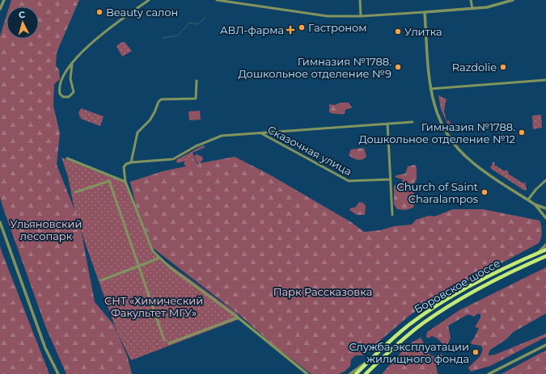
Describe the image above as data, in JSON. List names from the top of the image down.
{
  "streets": {
    "main road": ["Боровское шоссе"],
    "street": ["Сказочная улица"]
  },
  "parks": ["Ульяновский лесопарк", "Парк Рассказовка", "СНТ «Химический Факультет МГУ»"],
  "places": {
    "other": [
      "Beauty салон",
      "Гастроном",
      "Улитка",
      "Гимназия №1788. Дошкольное отделение №9",
      "Razdolie",
      "Гимназия №1788. Дошкольное отделение №12",
      "Church of Saint Charalampos",
      "Служба эксплуатации жилищного фонда"
    ],
    "health": ["АВЛ-фарма"]
  },
  "north": "top"
}
